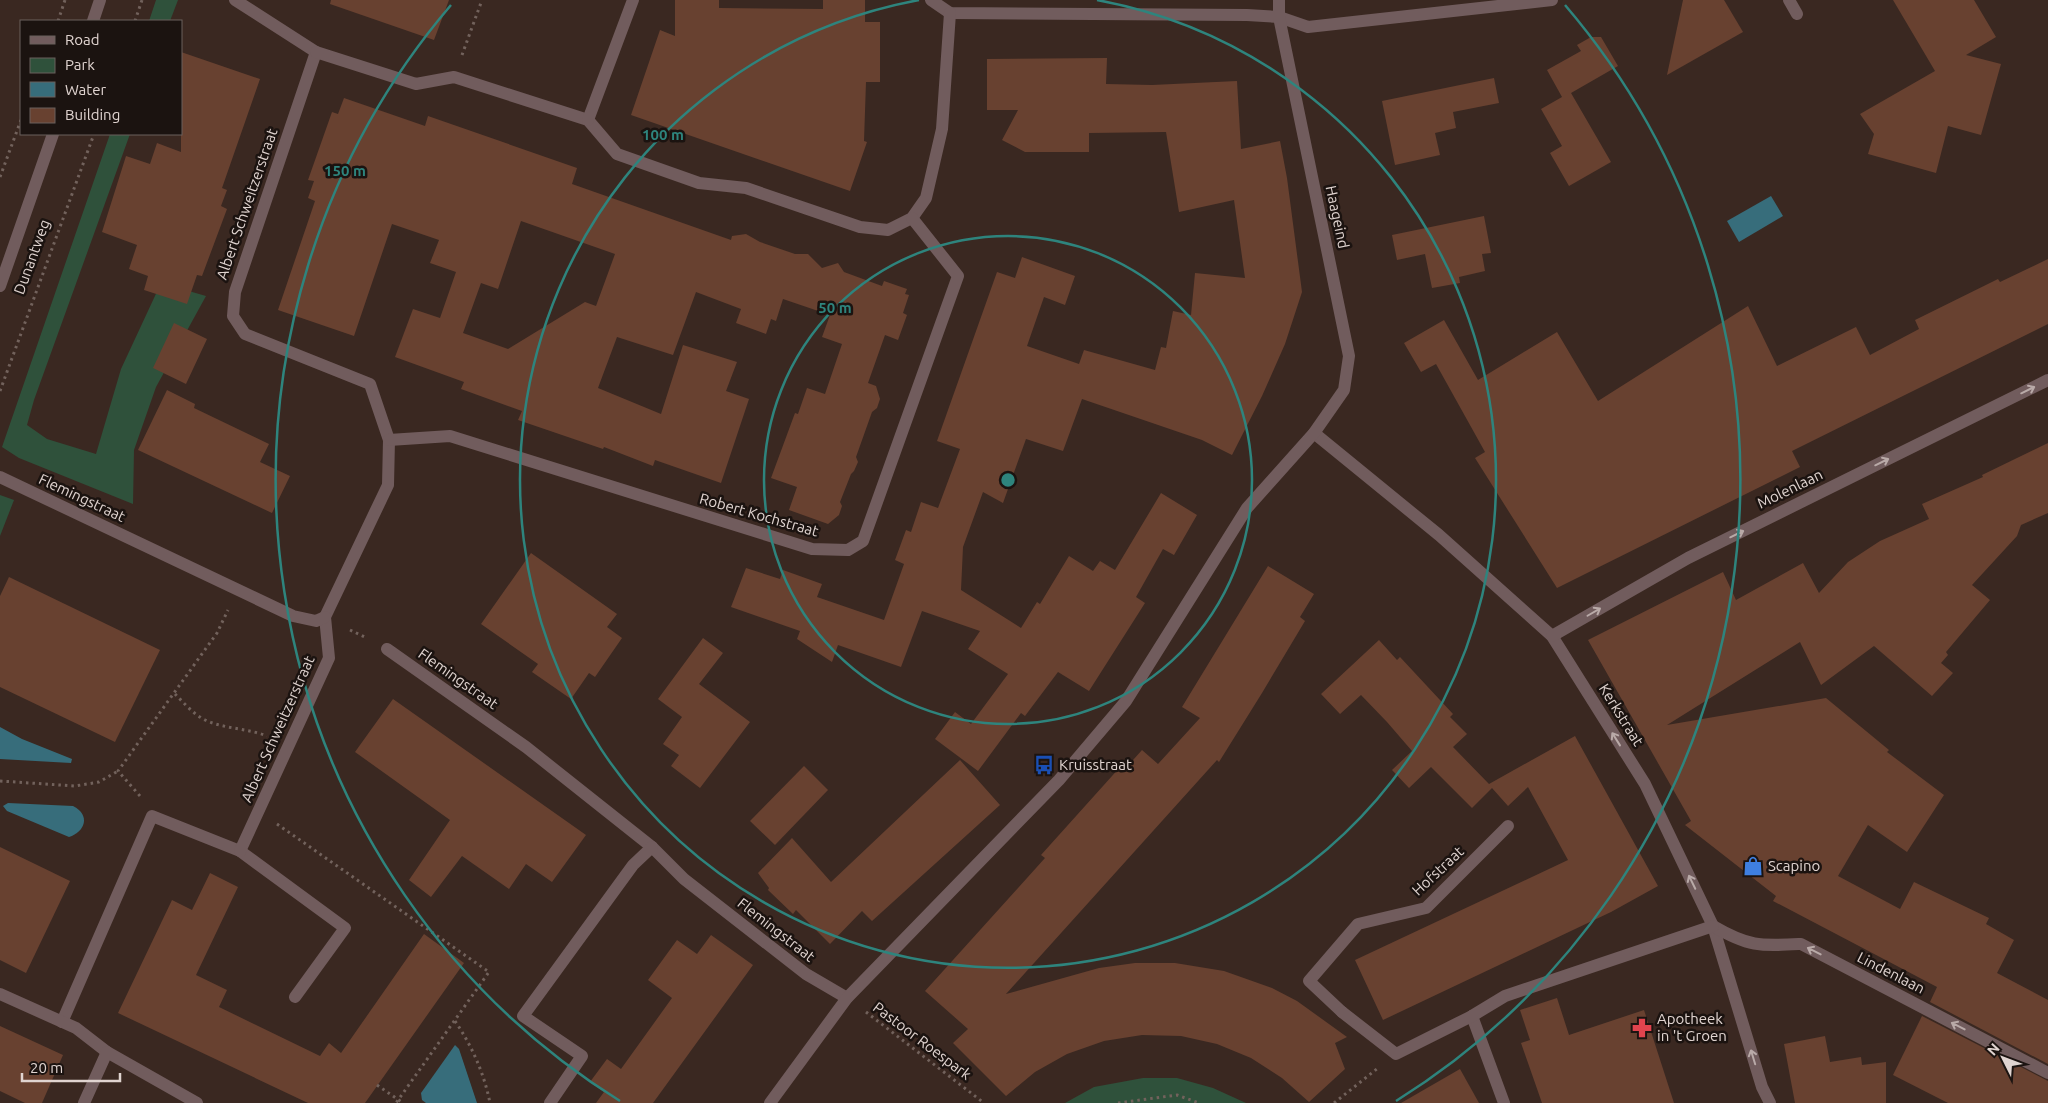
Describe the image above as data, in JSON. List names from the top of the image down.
{
  "streets": {
    "street": [
      "Albert Schweitzerstraat",
      "Haageind",
      "Dunantweg",
      "Molenlaan",
      "Flemingstraat",
      "Robert Kochstraat",
      "Kerkstraat",
      "Hofstraat",
      "Lindenlaan"
    ],
    "path": ["Pastoor Roespark"]
  },
  "crossings": [
    ["Albert Schweitzerstraat", "Flemingstraat"],
    ["Albert Schweitzerstraat", "Robert Kochstraat"],
    ["Haageind", "Kerkstraat"],
    ["Molenlaan", "Kerkstraat"],
    ["Flemingstraat", "Pastoor Roespark"],
    ["Kerkstraat", "Lindenlaan"]
  ],
  "one_way": ["Molenlaan", "Kerkstraat", "Lindenlaan"],
  "places": {
    "bus stop": ["Kruisstraat"],
    "shop": ["Scapino"],
    "pharmacy": ["Apotheek in 't Groen"]
  },
  "legend": [
    "Road",
    "Park",
    "Water",
    "Building"
  ],
  "scale_bar": "20 m",
  "north": "top left",
  "rings": ["100 m", "150 m", "50 m"]
}
